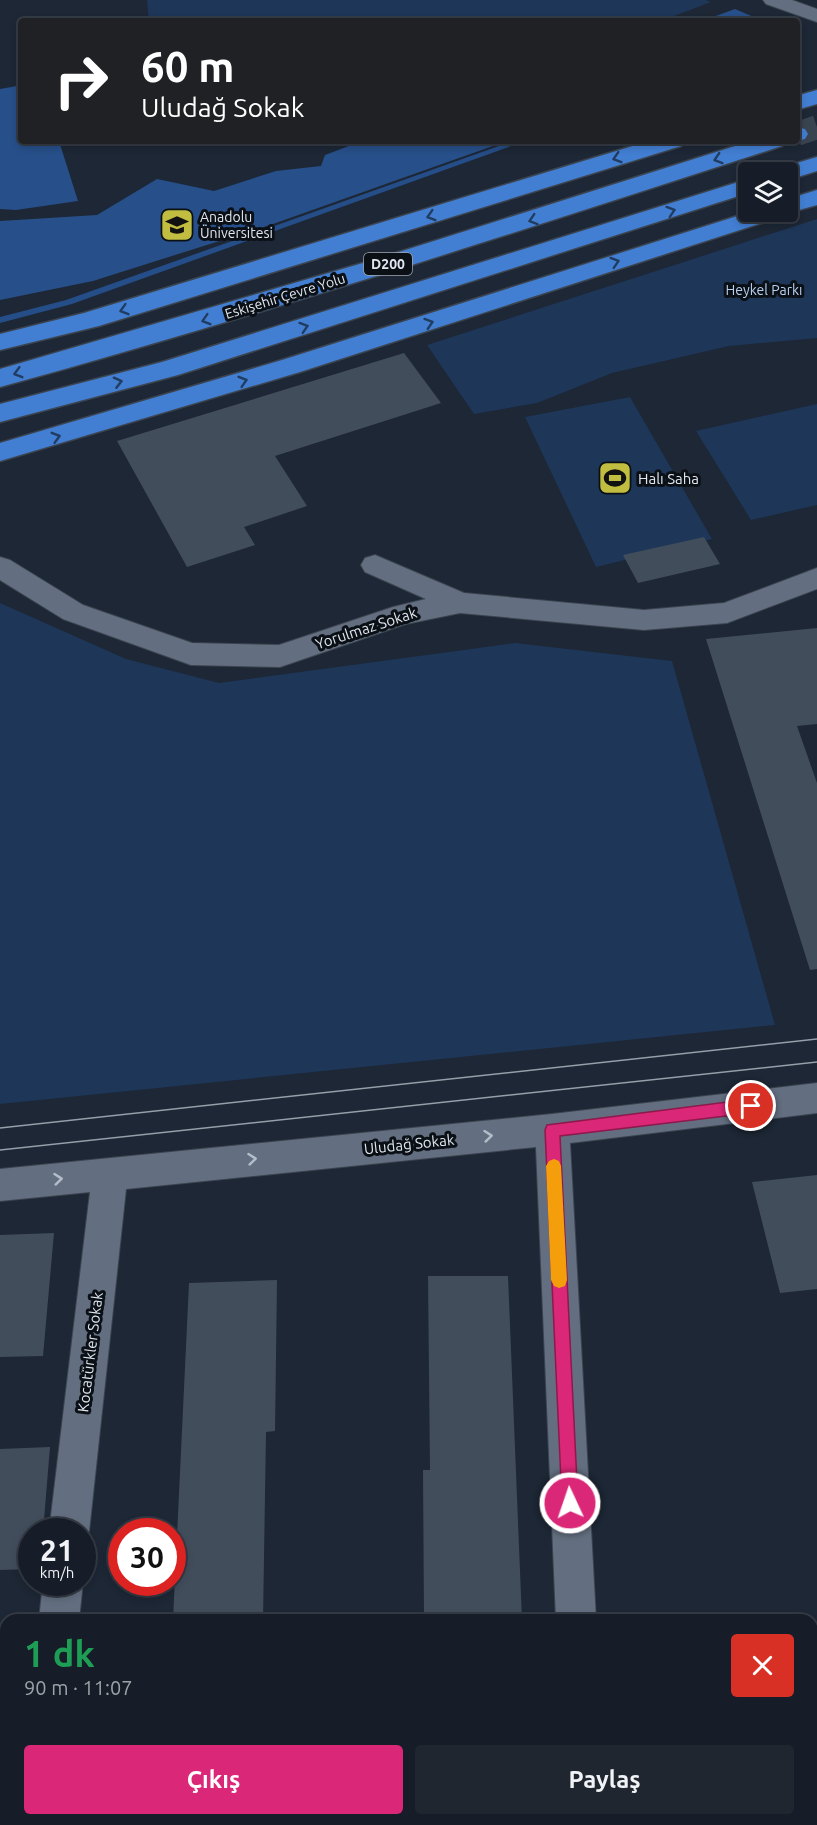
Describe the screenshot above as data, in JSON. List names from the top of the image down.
{
  "streets": {
    "highway": ["D200", "Eskişehir Çevre Yolu"],
    "street": ["Yorulmaz Sokak", "Uludağ Sokak", "Kocatürkler Sokak"]
  },
  "crossings": [
    ["Uludağ Sokak", "Kocatürkler Sokak"]
  ],
  "one_way": ["Uludağ Sokak"],
  "parks": ["Heykel Parkı"],
  "places": {
    "school or university": ["Anadolu Üniversitesi"],
    "sports": ["Halı Saha"]
  },
  "page": {
    "turn": ["60 m", "Uludağ Sokak"],
    "speed": "21 km/h",
    "limit": "30",
    "heading": ["1 dk", "90 m · 11:07"],
    "buttons": ["Çıkış", "Paylaş"]
  }
}
